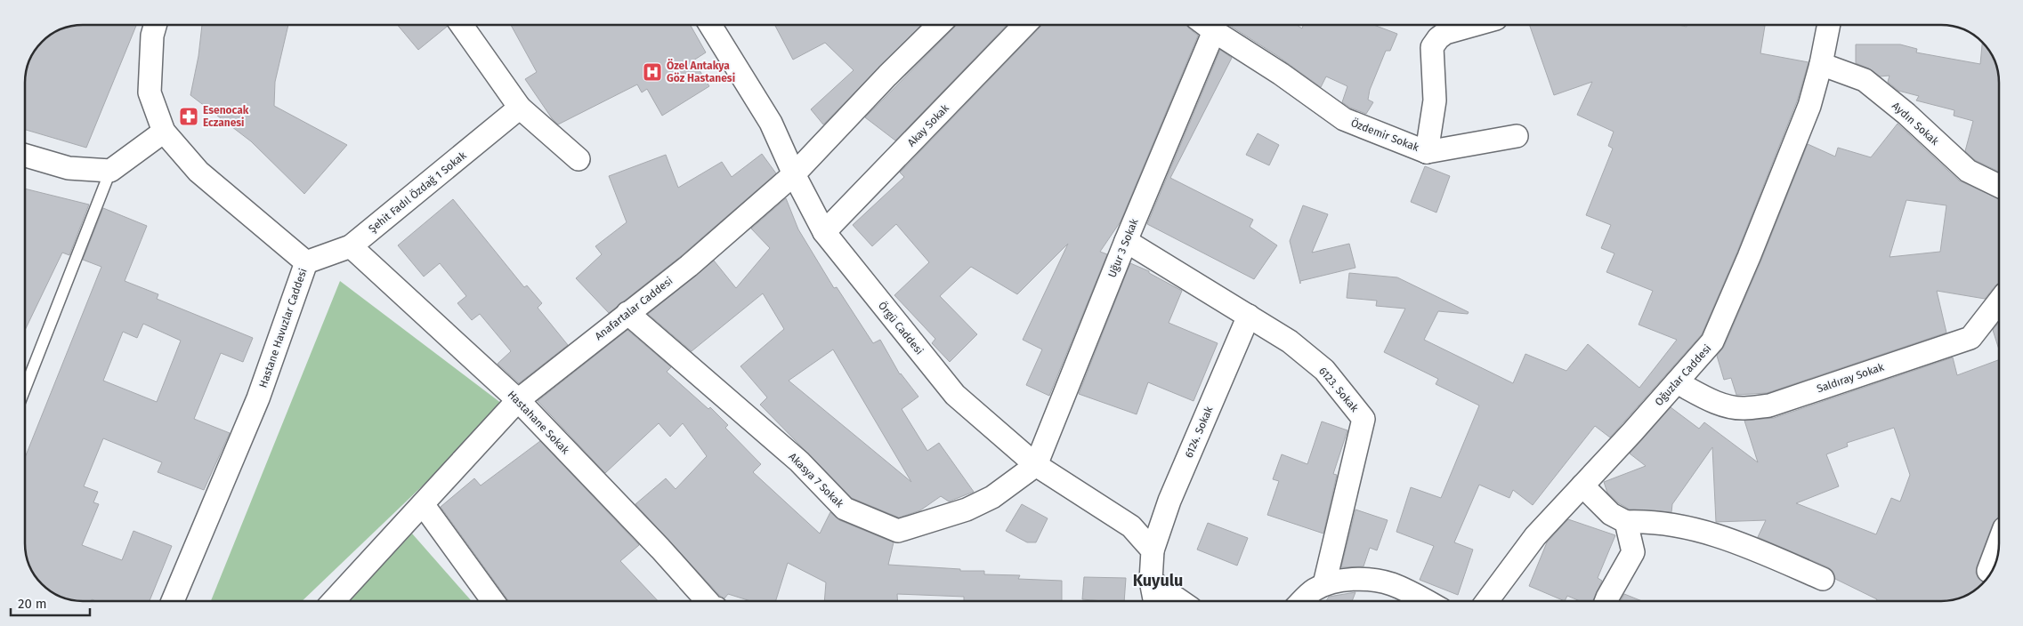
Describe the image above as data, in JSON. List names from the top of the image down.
{
  "streets": {
    "street": [
      "Aydın Sokak",
      "Akay Sokak",
      "Özdemir Sokak",
      "Şehit Fadıl Özdağ 1 Sokak",
      "Uğur 3 Sokak",
      "Anafartalar Caddesi",
      "Hastane Havuzlar Caddesi",
      "Örgü Caddesi",
      "Oğuzlar Caddesi",
      "Saldıray Sokak",
      "6123. Sokak",
      "Hastahane Sokak",
      "6124. Sokak",
      "Akasya 7 Sokak"
    ]
  },
  "crossings": [
    ["Aydın Sokak", "Oğuzlar Caddesi"],
    ["Akay Sokak", "Örgü Caddesi"],
    ["Özdemir Sokak", "Uğur 3 Sokak"],
    ["Şehit Fadıl Özdağ 1 Sokak", "Hastane Havuzlar Caddesi"],
    ["Şehit Fadıl Özdağ 1 Sokak", "Hastahane Sokak"],
    ["Uğur 3 Sokak", "Örgü Caddesi"],
    ["Uğur 3 Sokak", "6123. Sokak"],
    ["Uğur 3 Sokak", "Akasya 7 Sokak"],
    ["Anafartalar Caddesi", "Örgü Caddesi"],
    ["Anafartalar Caddesi", "Hastahane Sokak"],
    ["Anafartalar Caddesi", "Akasya 7 Sokak"],
    ["Örgü Caddesi", "6124. Sokak"],
    ["Örgü Caddesi", "Akasya 7 Sokak"],
    ["Oğuzlar Caddesi", "Saldıray Sokak"],
    ["6123. Sokak", "6124. Sokak"]
  ],
  "districts": ["Kuyulu"],
  "places": {
    "hospital": ["Özel Antakya Göz Hastanesi"],
    "pharmacy": ["Esenocak Eczanesi"]
  },
  "scale_bar": "20 m"
}
